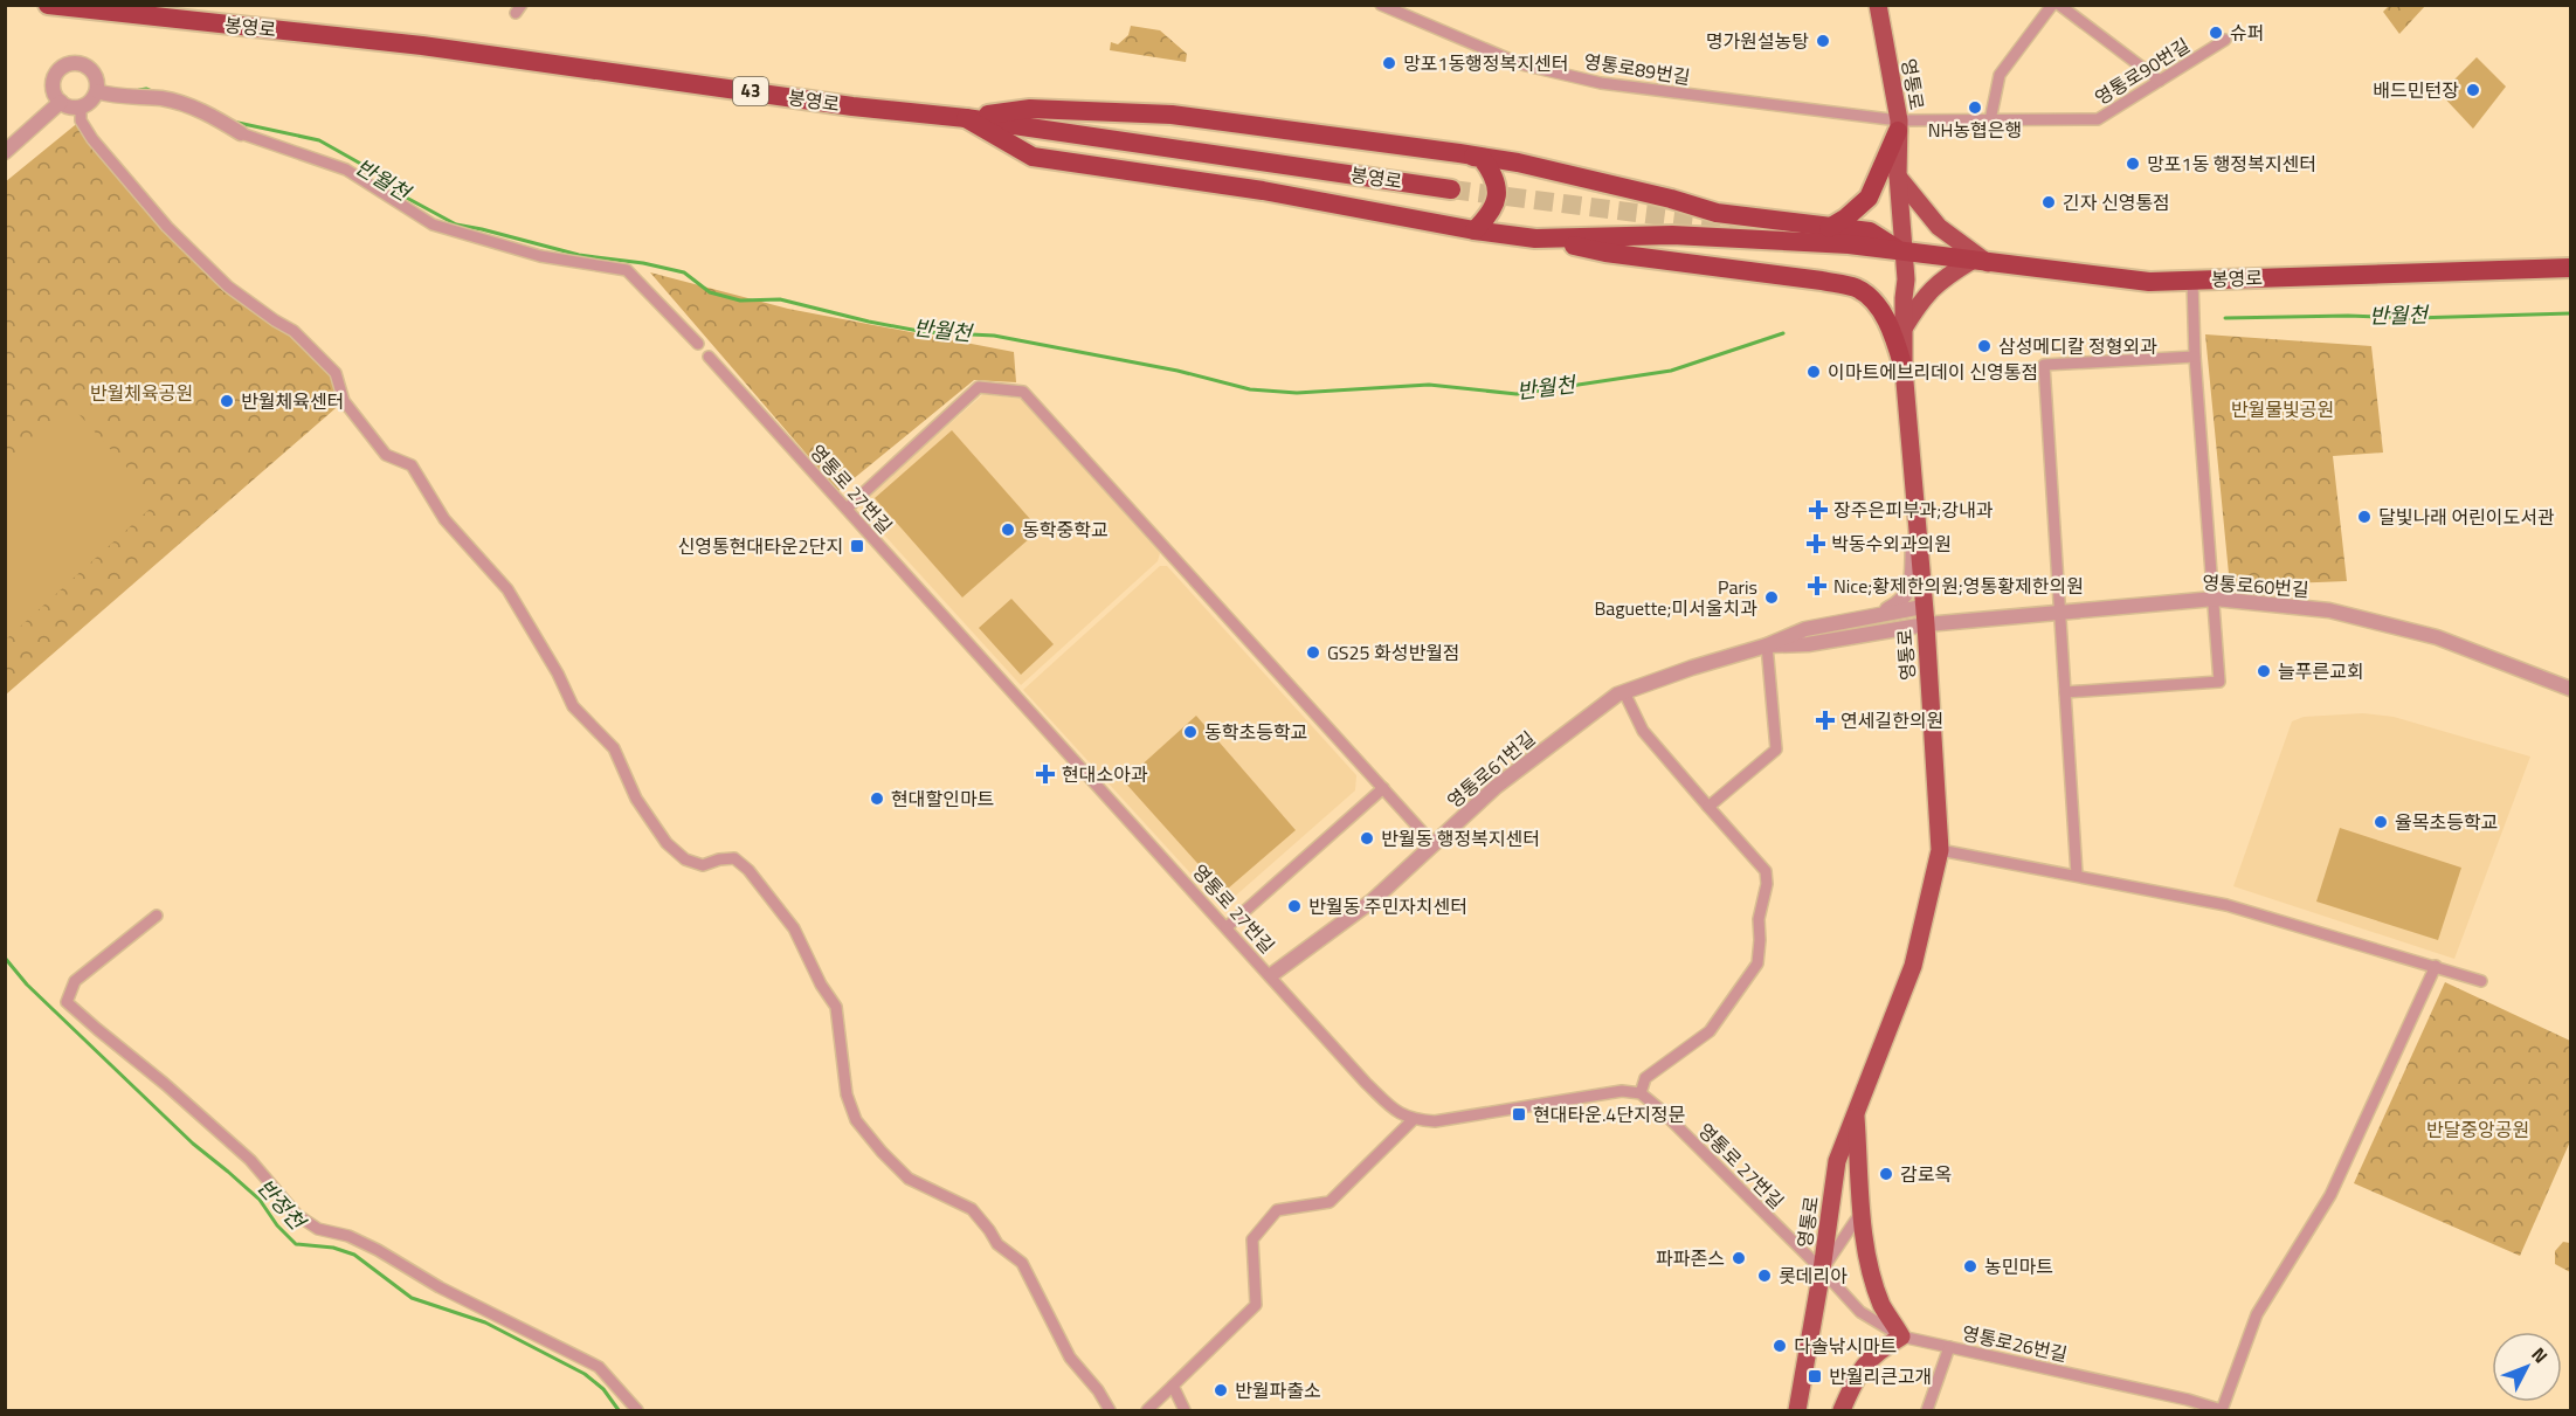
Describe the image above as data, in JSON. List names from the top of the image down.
{
  "streets": {
    "highway": ["봉영로", "43"],
    "main road": ["영통로"],
    "street": [
      "영통로89번길",
      "영통로90번길",
      "영통로 27번길",
      "영통로60번길",
      "영통로61번길",
      "영통로26번길"
    ]
  },
  "crossings": [
    ["봉영로", "영통로"],
    ["영통로89번길", "영통로90번길"],
    ["영통로89번길", "영통로"],
    ["영통로90번길", "영통로"],
    ["영통로", "영통로 27번길"],
    ["영통로", "영통로60번길"],
    ["영통로", "영통로26번길"],
    ["영통로 27번길", "영통로61번길"],
    ["영통로 27번길", "영통로26번길"]
  ],
  "water": ["반월천", "반정천"],
  "parks": ["반월체육공원", "반월물빛공원", "반달중앙공원"],
  "places": {
    "other": [
      "슈퍼",
      "명가원설농탕",
      "망포1동행정복지센터",
      "배드민턴장",
      "NH농협은행",
      "망포1동 행정복지센터",
      "긴자 신영통점",
      "삼성메디칼 정형외과",
      "이마트에브리데이 신영통점",
      "반월체육센터",
      "달빛나래 어린이도서관",
      "동학중학교",
      "Paris Baguette;미서울치과",
      "GS25 화성반월점",
      "늘푸른교회",
      "동학초등학교",
      "현대할인마트",
      "율목초등학교",
      "반월동 행정복지센터",
      "반월동 주민자치센터",
      "감로옥",
      "파파존스",
      "농민마트",
      "롯데리아",
      "다솔낚시마트",
      "반월파출소"
    ],
    "health": [
      "장주은피부과;강내과",
      "박동수외과의원",
      "Nice;황제한의원;영통황제한의원",
      "연세길한의원",
      "현대소아과"
    ],
    "transit": ["신영통현대타운2단지", "현대타운.4단지정문", "반월리큰고개"]
  },
  "north": "top right"
}
